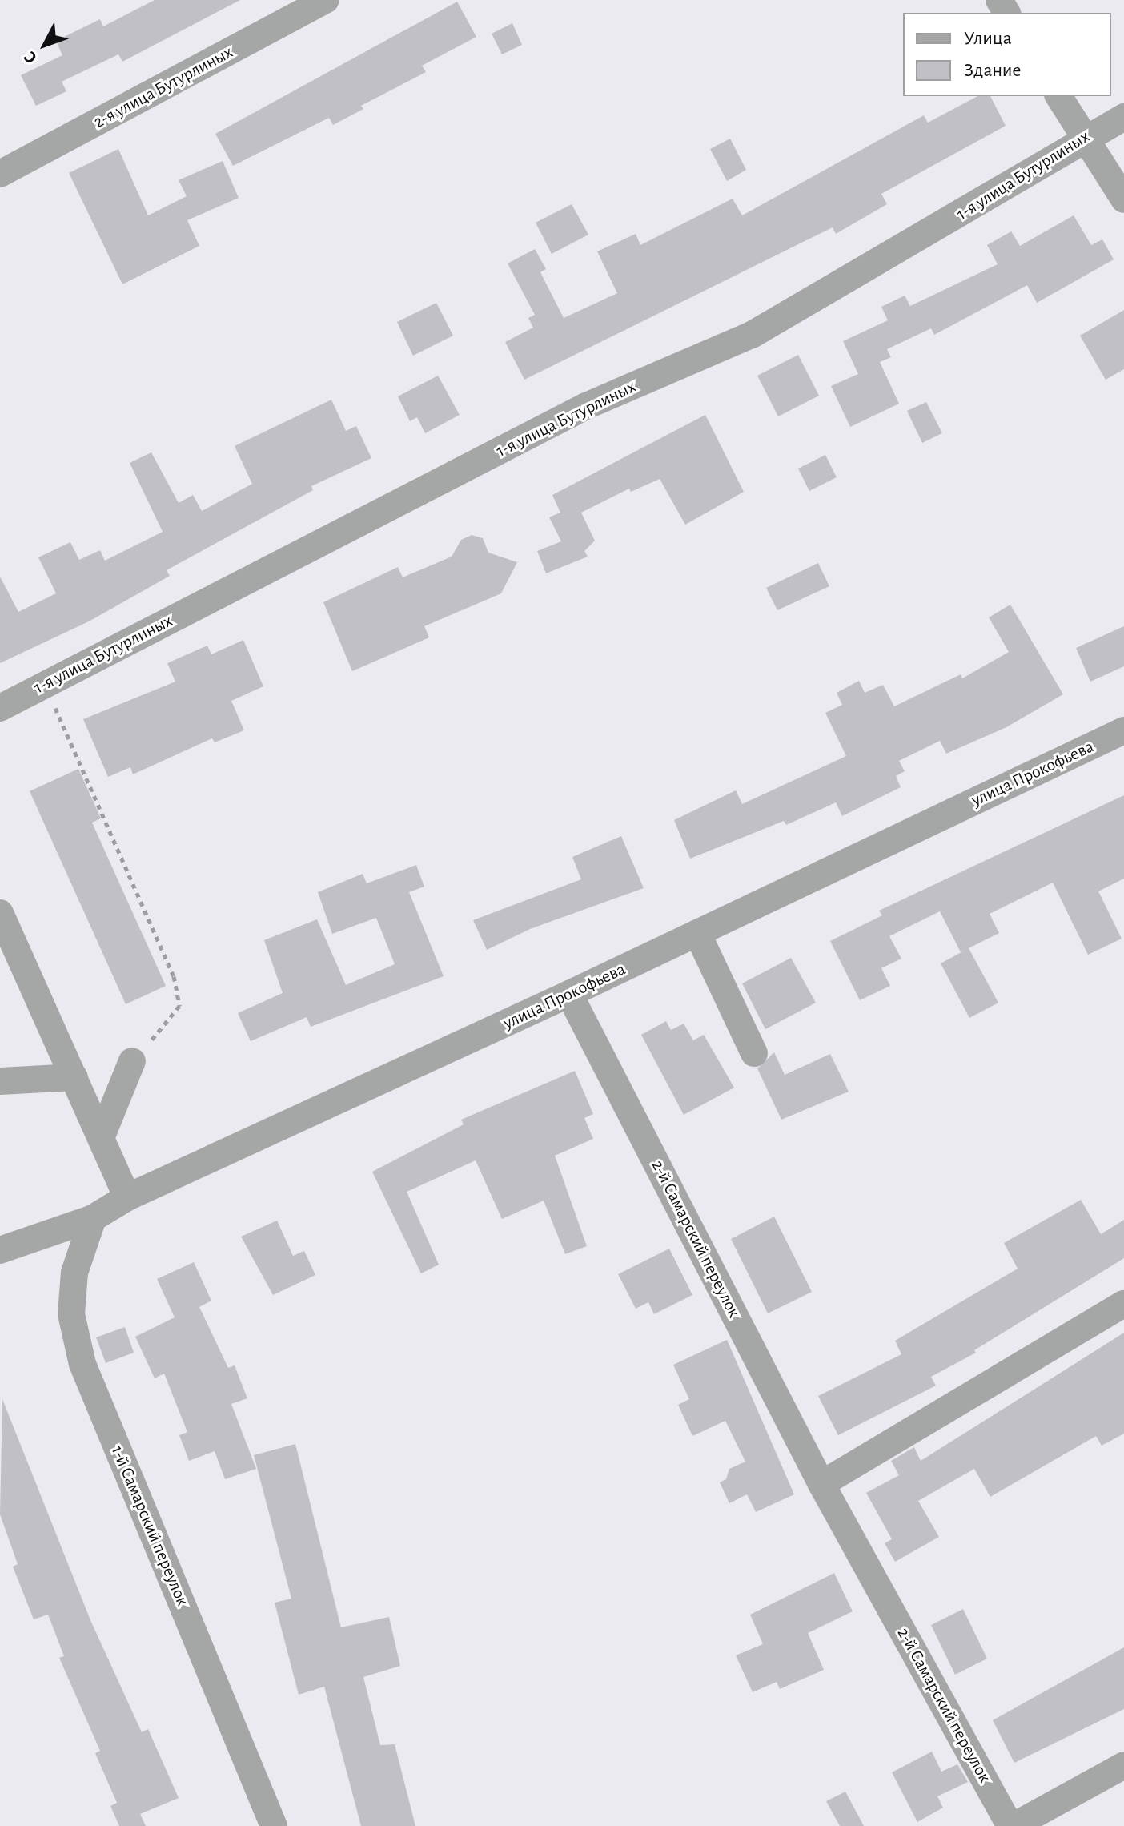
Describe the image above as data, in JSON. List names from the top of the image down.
{
  "streets": {
    "street": [
      "2-я улица Бутурлиных",
      "1-я улица Бутурлиных",
      "улица Прокофьева",
      "2-й Самарский переулок",
      "1-й Самарский переулок"
    ]
  },
  "crossings": [
    ["улица Прокофьева", "2-й Самарский переулок"],
    ["улица Прокофьева", "1-й Самарский переулок"]
  ],
  "legend": ["Улица", "Здание"],
  "north": "bottom left"
}
